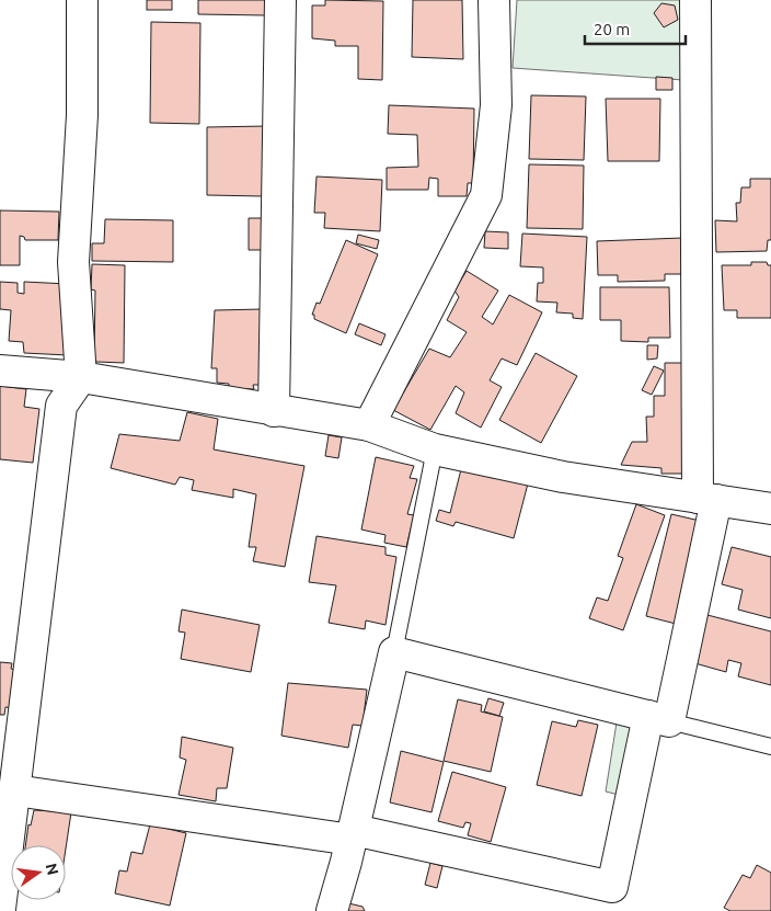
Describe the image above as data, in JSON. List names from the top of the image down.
{
  "scale_bar": "20 m",
  "north": "right"
}
